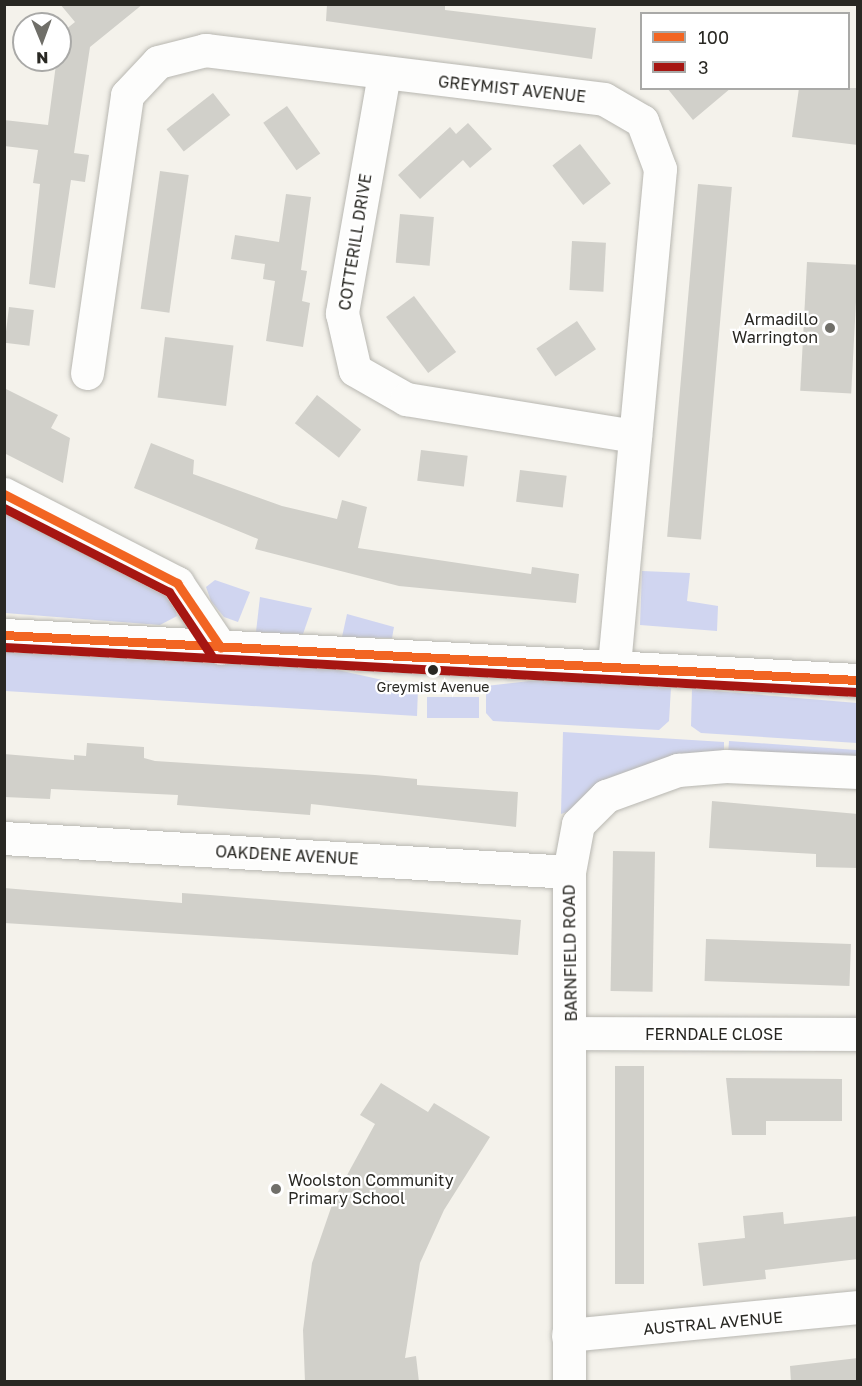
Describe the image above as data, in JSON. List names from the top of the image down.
{
  "streets": {
    "street": [
      "GREYMIST AVENUE",
      "COTTERILL DRIVE",
      "OAKDENE AVENUE",
      "BARNFIELD ROAD",
      "FERNDALE CLOSE",
      "AUSTRAL AVENUE"
    ]
  },
  "crossings": [
    ["GREYMIST AVENUE", "COTTERILL DRIVE"],
    ["OAKDENE AVENUE", "BARNFIELD ROAD"],
    ["BARNFIELD ROAD", "FERNDALE CLOSE"],
    ["BARNFIELD ROAD", "AUSTRAL AVENUE"]
  ],
  "places": ["Armadillo Warrington", "Greymist Avenue", "Woolston Community Primary School"],
  "lines": ["transit line 100", "transit line 3"],
  "legend": ["100", "3"],
  "north": "bottom"
}
